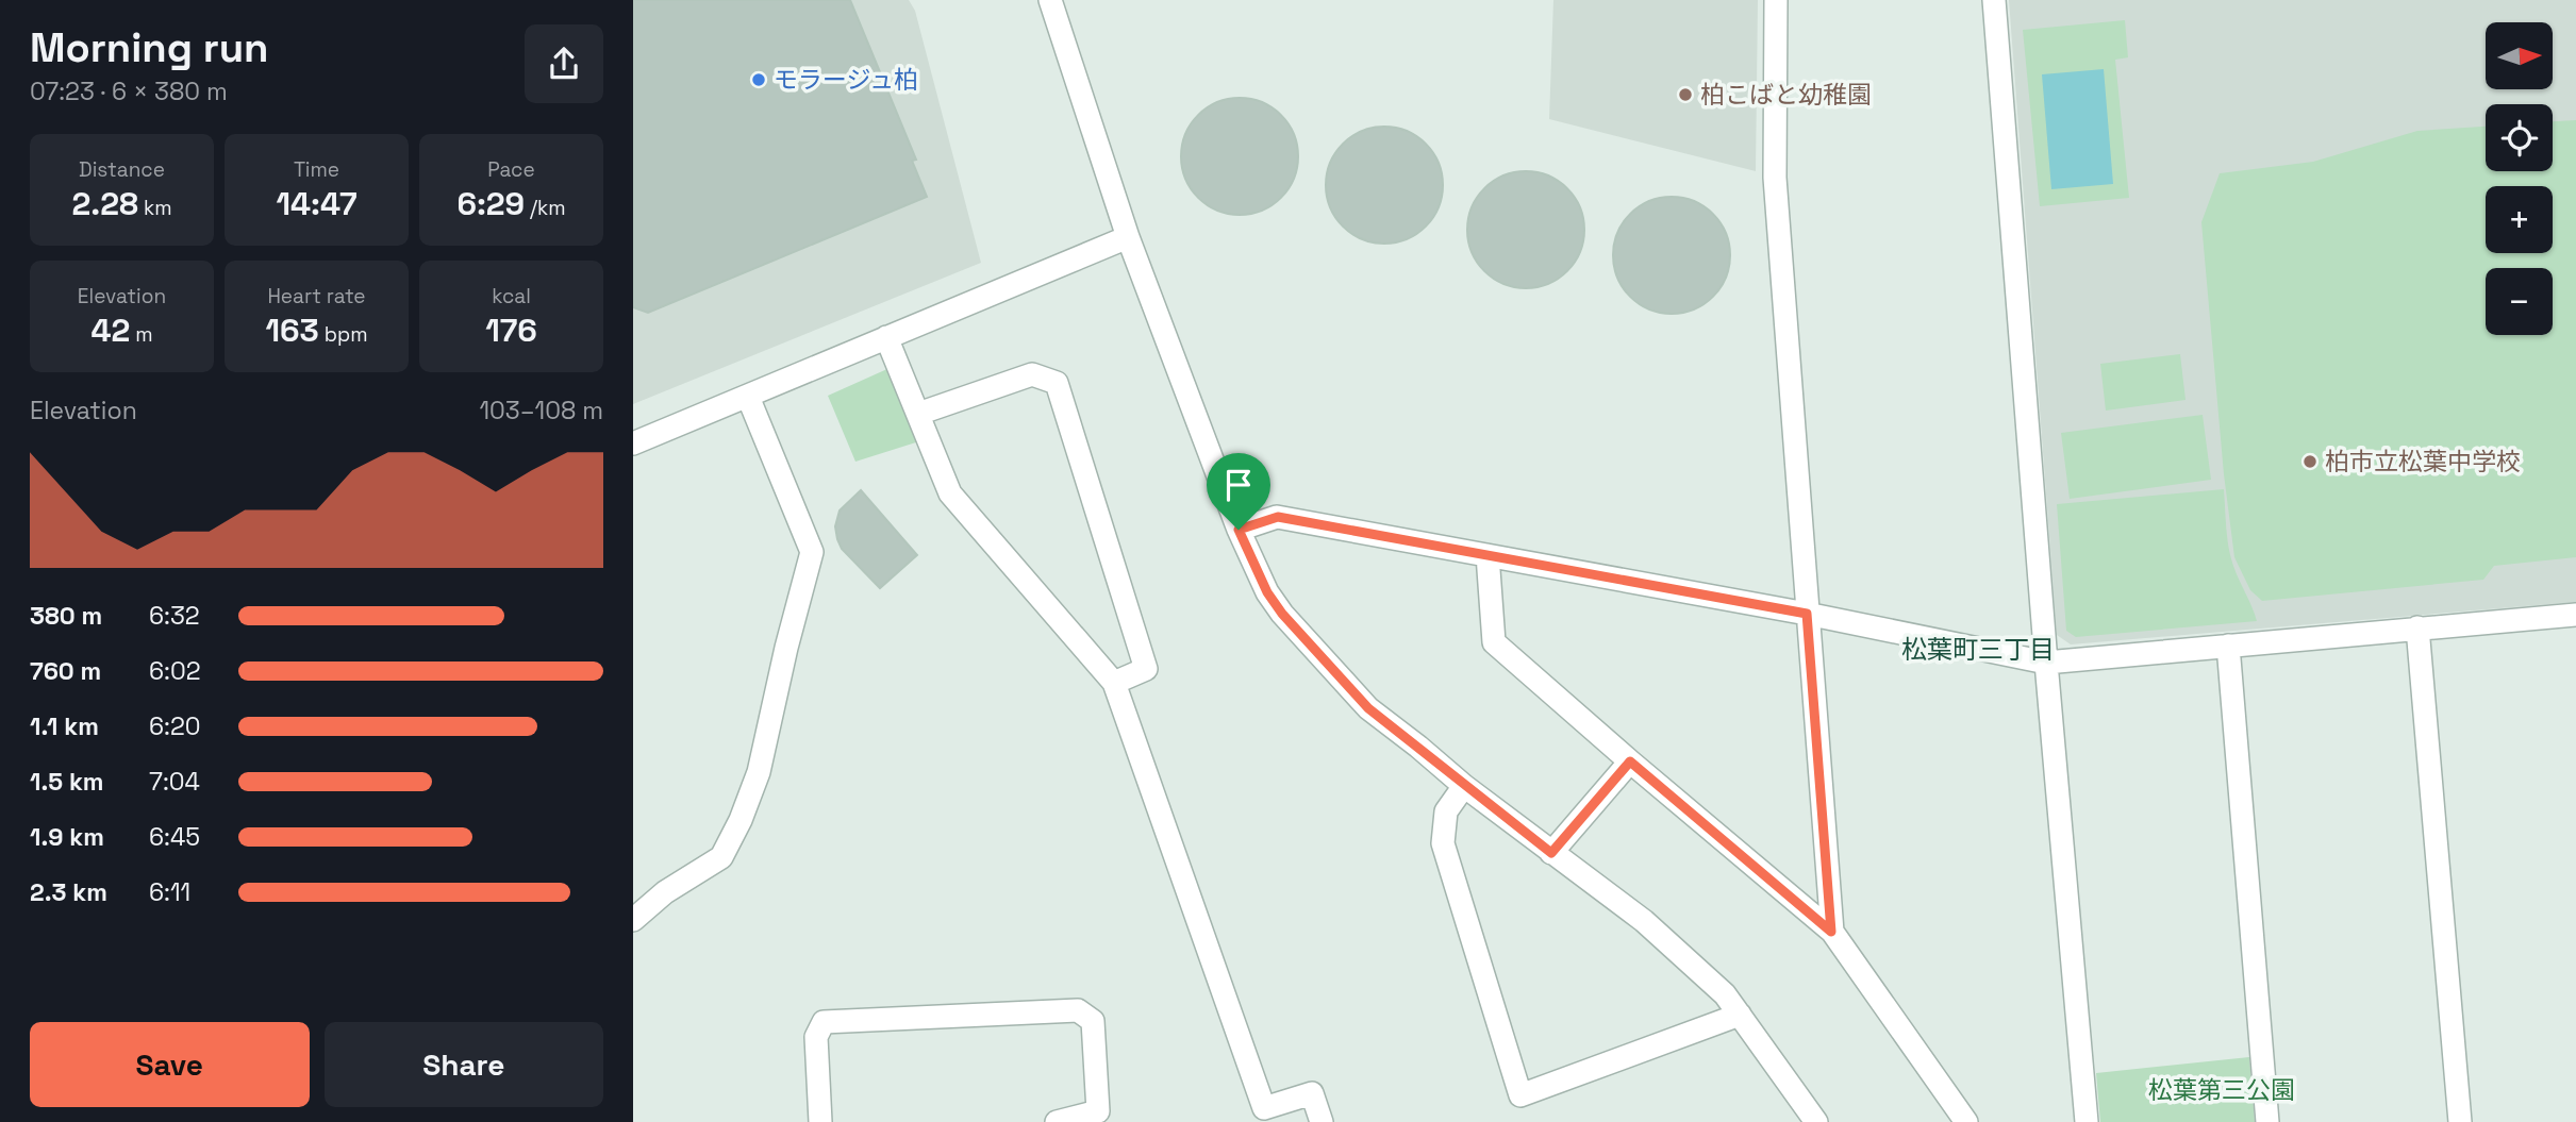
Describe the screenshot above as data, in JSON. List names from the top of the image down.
{
  "districts": ["松葉町三丁目"],
  "parks": ["松葉第三公園"],
  "places": ["モラージュ柏", "柏こばと幼稚園", "柏市立松葉中学校"],
  "north": "right",
  "page": {
    "heading": ["Morning run", "07:23 · 6 × 380 m"],
    "map_buttons": ["+", "−"],
    "stats": [
      ["Distance", "2.28 km"],
      ["Time", "14:47"],
      ["Pace", "6:29 /km"],
      ["Elevation", "42 m"],
      ["Heart rate", "163 bpm"],
      ["kcal", "176"]
    ],
    "chart": ["Elevation", "103–108 m"],
    "list": [
      {
        "name": "380 m",
        "note": "6:32"
      },
      {
        "name": "760 m",
        "note": "6:02"
      },
      {
        "name": "1.1 km",
        "note": "6:20"
      },
      {
        "name": "1.5 km",
        "note": "7:04"
      },
      {
        "name": "1.9 km",
        "note": "6:45"
      },
      {
        "name": "2.3 km",
        "note": "6:11"
      }
    ],
    "buttons": ["Save", "Share"]
  }
}
